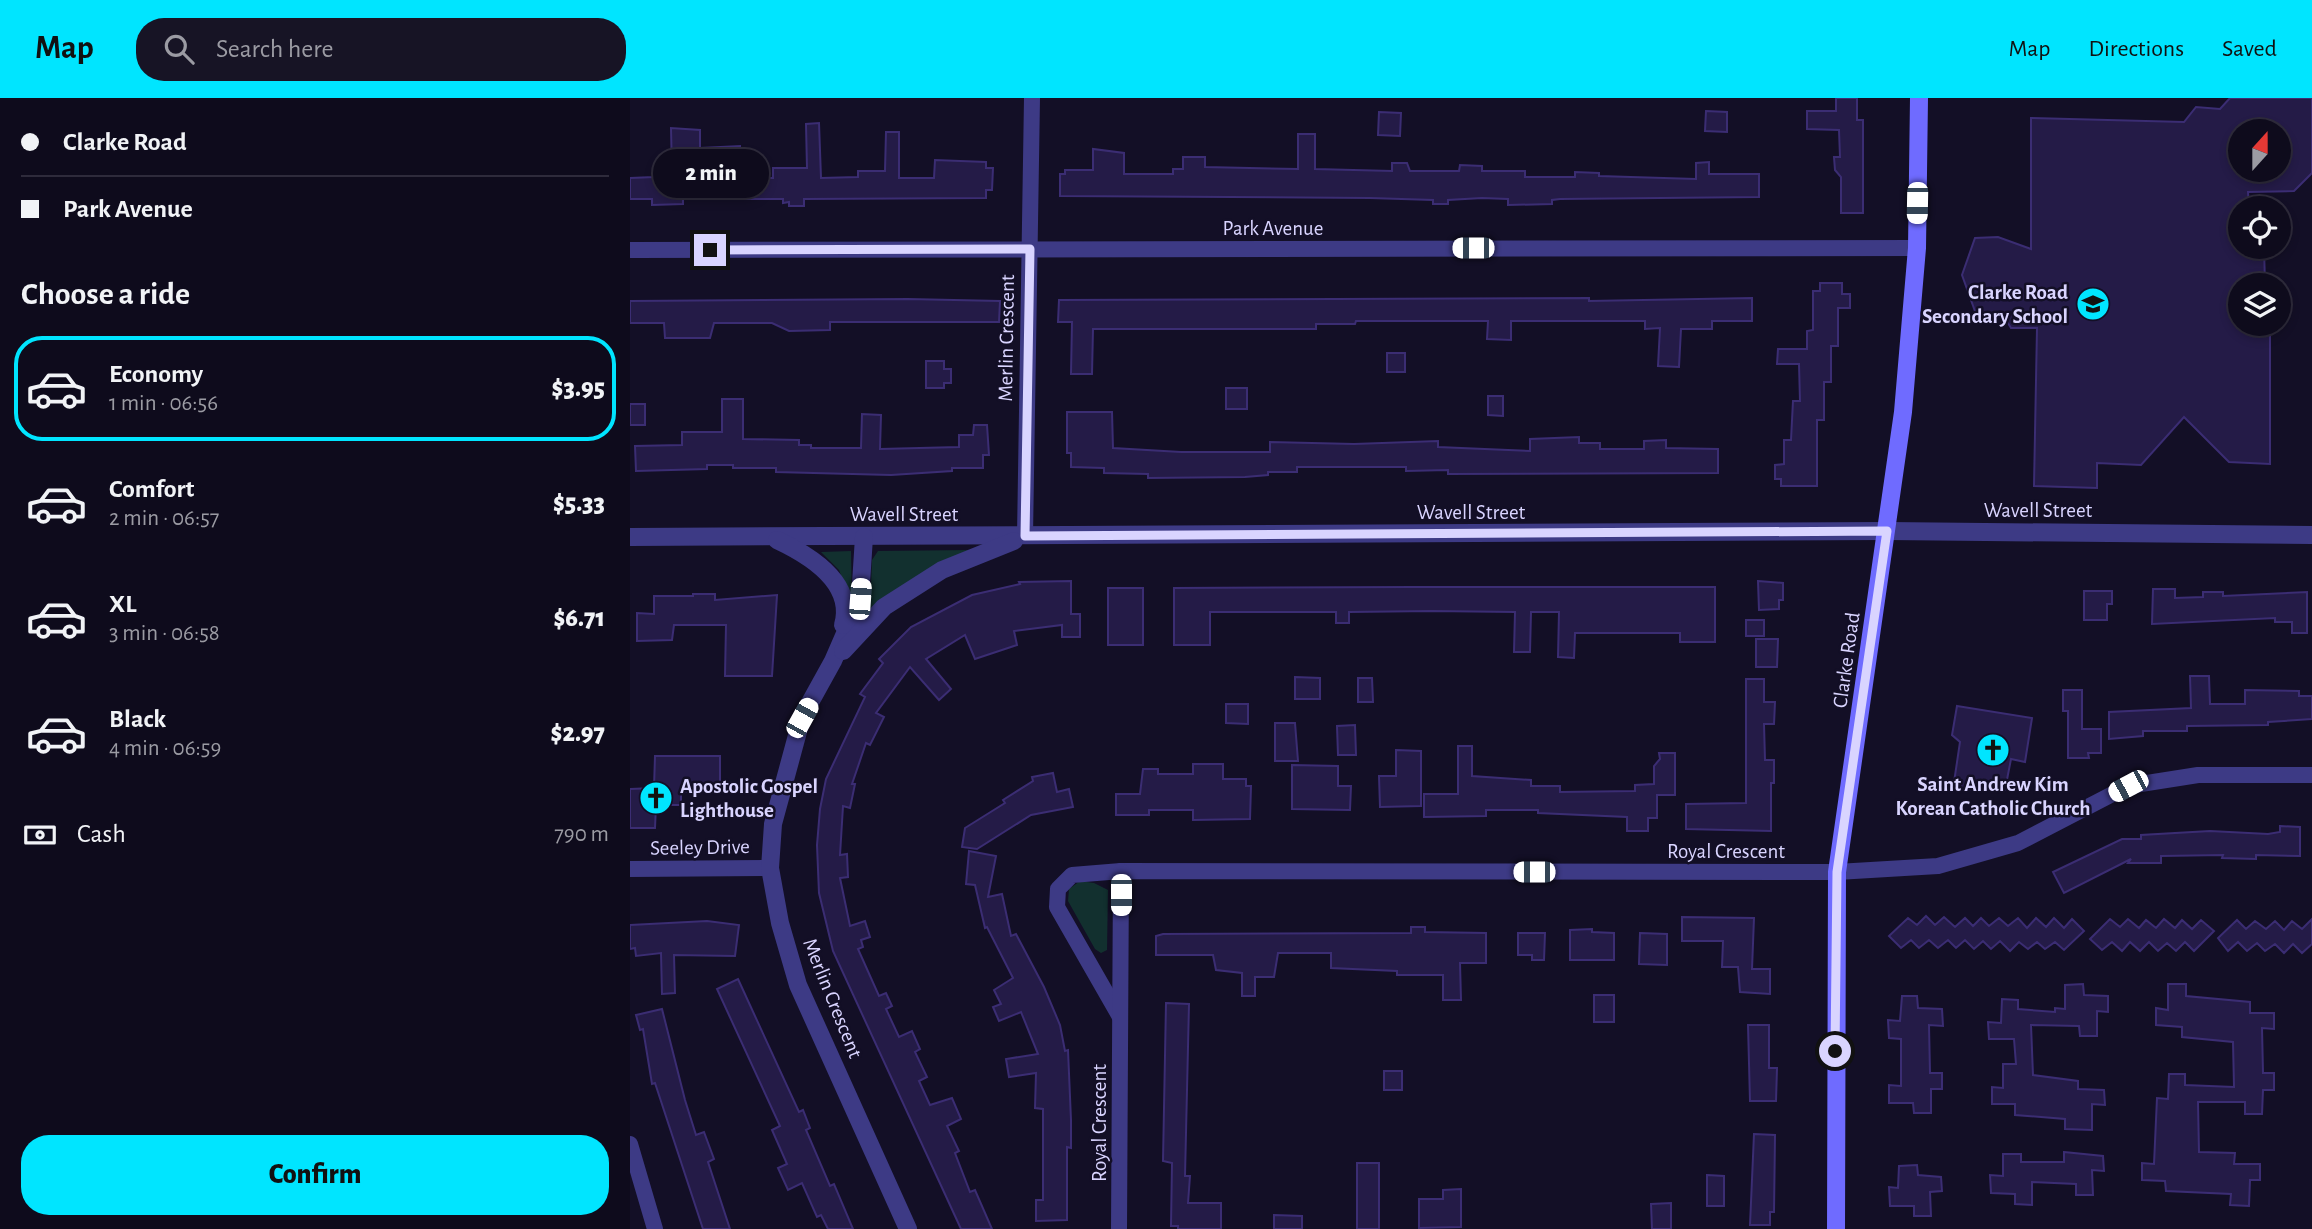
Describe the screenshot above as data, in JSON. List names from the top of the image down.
{
  "streets": {
    "main road": ["Clarke Road"],
    "street": [
      "Park Avenue",
      "Merlin Crescent",
      "Wavell Street",
      "Seeley Drive",
      "Royal Crescent"
    ]
  },
  "crossings": [
    ["Park Avenue", "Merlin Crescent"],
    ["Park Avenue", "Clarke Road"],
    ["Merlin Crescent", "Wavell Street"],
    ["Merlin Crescent", "Seeley Drive"],
    ["Wavell Street", "Clarke Road"],
    ["Clarke Road", "Royal Crescent"]
  ],
  "places": {
    "school or university": ["Clarke Road Secondary School"],
    "church": ["Saint Andrew Kim Korean Catholic Church", "Apostolic Gospel Lighthouse"]
  },
  "north": "top",
  "page": {
    "header": "Map",
    "search": "Search here",
    "nav": ["Map", "Directions", "Saved"],
    "banner": ["Clarke Road", "Park Avenue"],
    "bubble": "2 min",
    "heading": "Choose a ride",
    "list": [
      {
        "name": "Economy",
        "note": "1 min · 06:56",
        "value": "$3.95"
      },
      {
        "name": "Comfort",
        "note": "2 min · 06:57",
        "value": "$5.33"
      },
      {
        "name": "XL",
        "note": "3 min · 06:58",
        "value": "$6.71"
      },
      {
        "name": "Black",
        "note": "4 min · 06:59",
        "value": "$2.97"
      }
    ],
    "pay": ["Cash", "790 m"],
    "buttons": "Confirm"
  }
}
